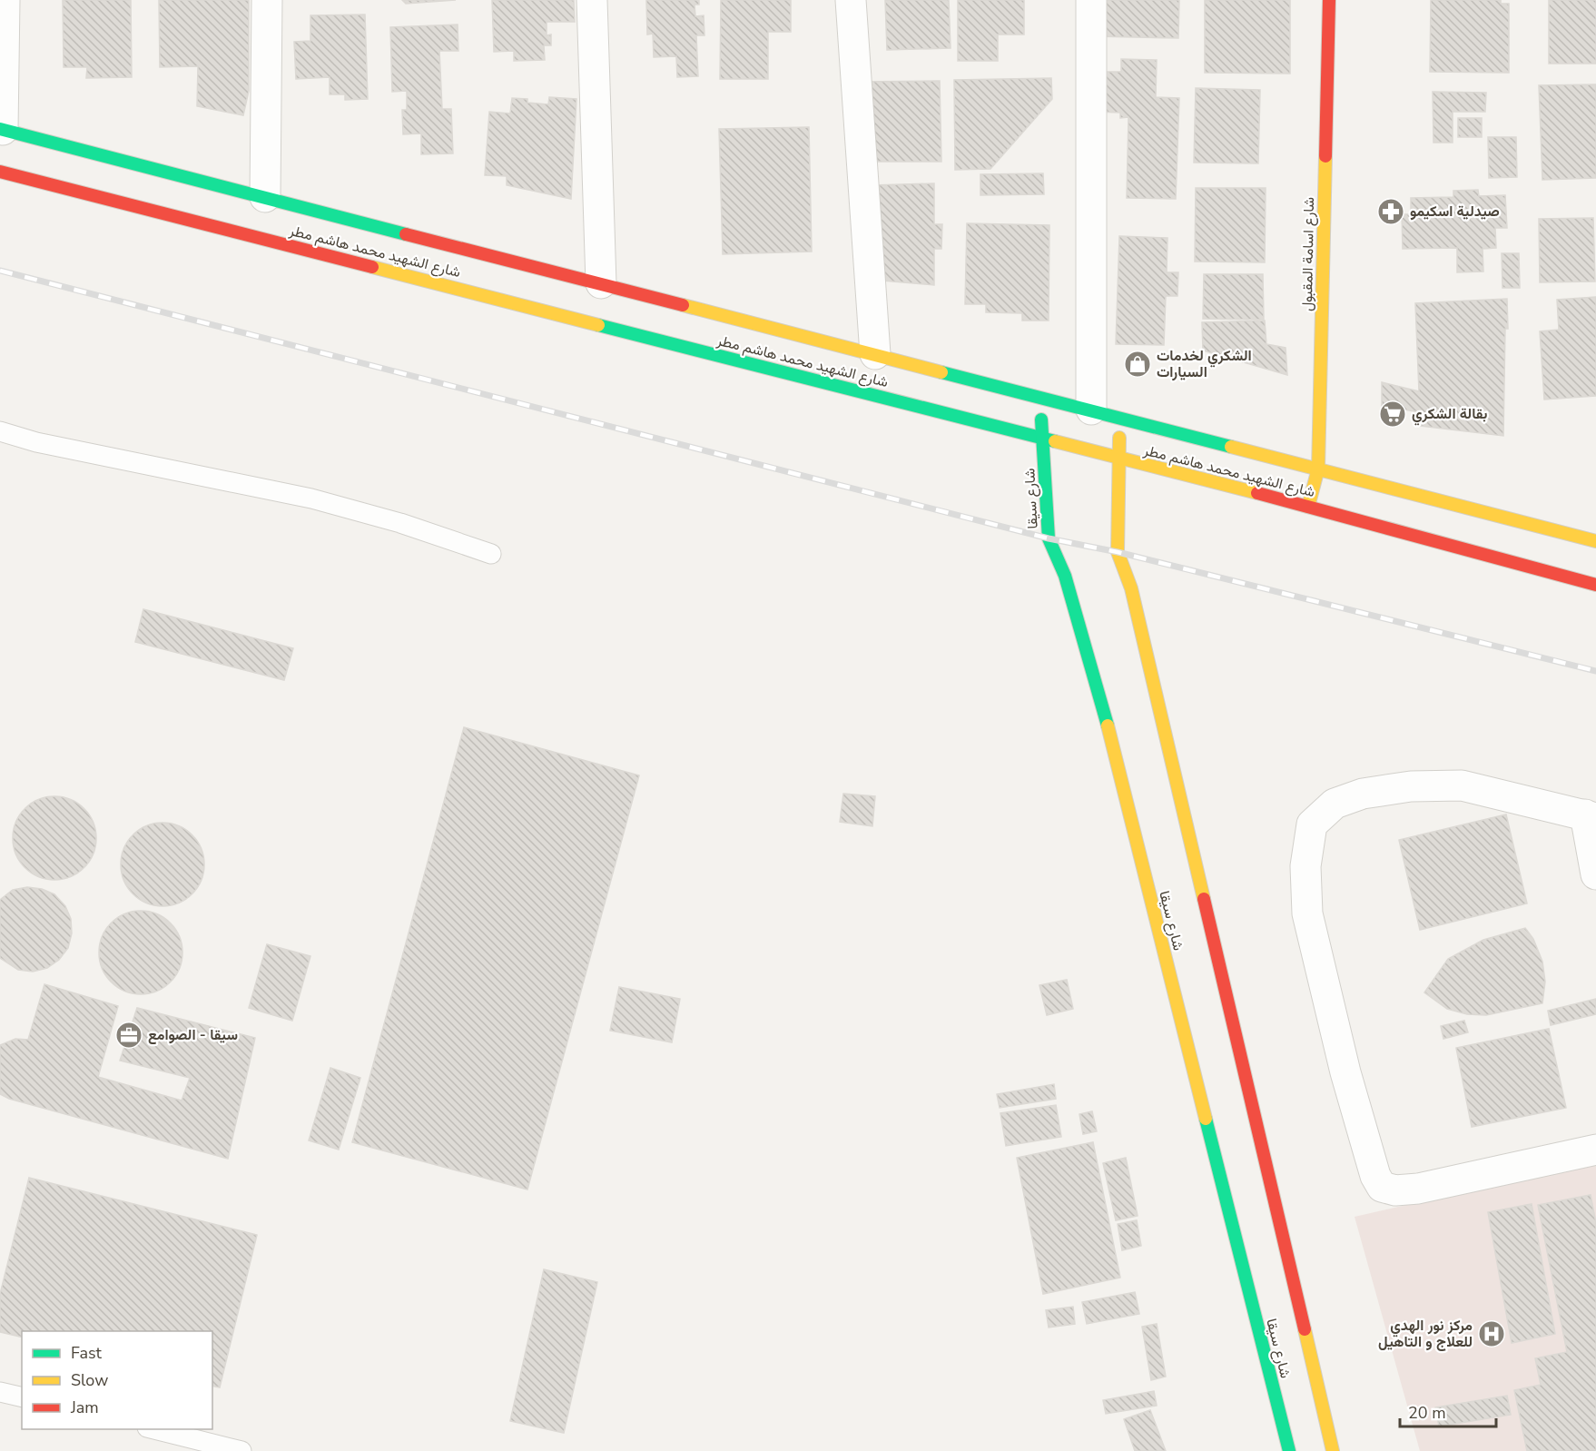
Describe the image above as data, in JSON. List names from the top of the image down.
{
  "streets": {
    "main road": ["شارع الشهيد محمد هاشم مطر", "شارع اسامة المقبول", "شارع سيقا"]
  },
  "crossings": [
    ["شارع الشهيد محمد هاشم مطر", "شارع اسامة المقبول"],
    ["شارع الشهيد محمد هاشم مطر", "شارع سيقا"]
  ],
  "places": {
    "pharmacy": ["صيدلية اسكيمو"],
    "shop": ["الشكري لخدمات السيارات"],
    "supermarket": ["بقالة الشكري"],
    "office": ["سيقا - الصوامع"],
    "hospital": ["مركز نور الهدي للعلاج و التاهيل"]
  },
  "legend": ["Fast", "Slow", "Jam"],
  "scale_bar": "20 m"
}
